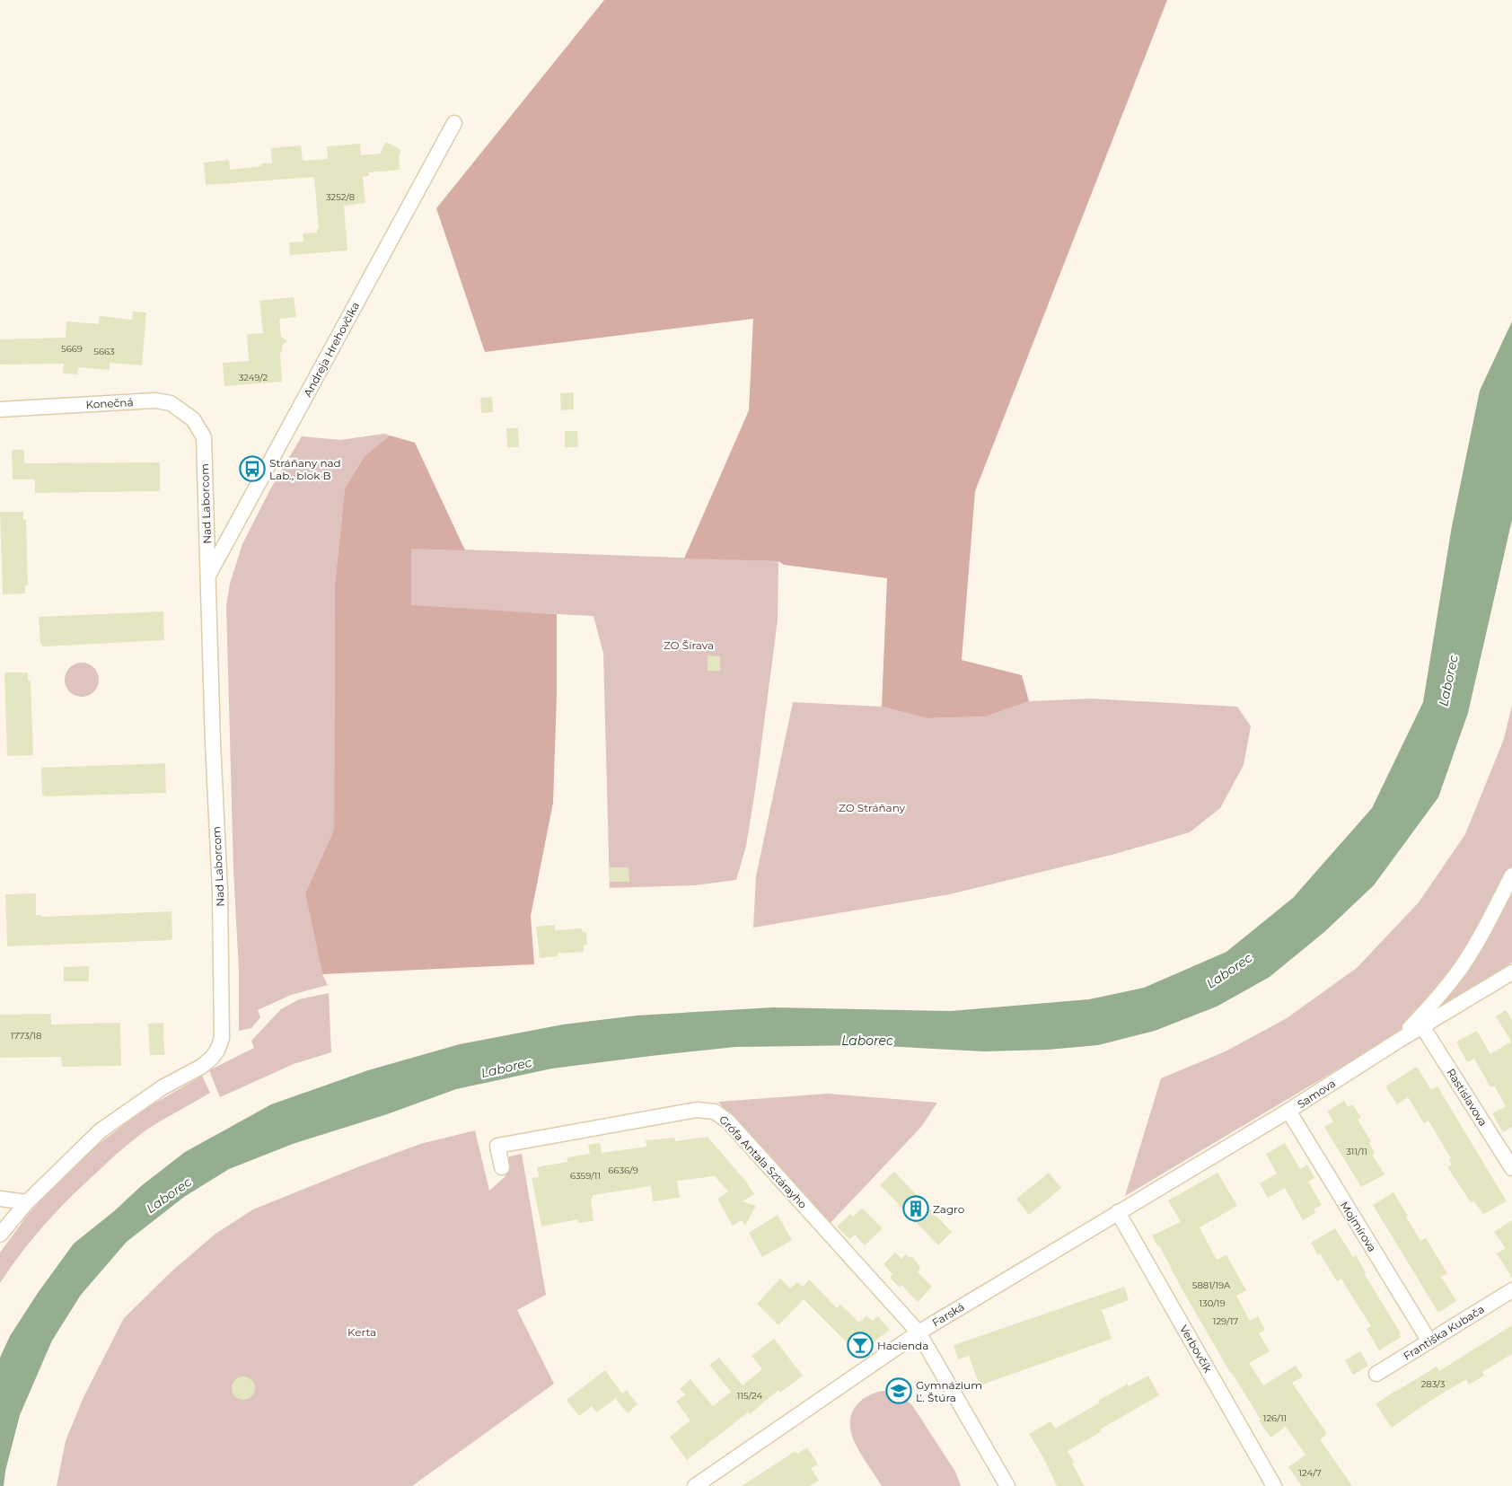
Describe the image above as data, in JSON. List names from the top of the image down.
{
  "streets": {
    "street": [
      "Andreja Hrehovčíka",
      "Konečná",
      "Nad Laborcom",
      "Samova",
      "Rastislavova",
      "Grófa Antala Sztárayho",
      "Mojmírova",
      "Farská",
      "Františka Kubača",
      "Verbovčík"
    ]
  },
  "crossings": [
    ["Andreja Hrehovčíka", "Nad Laborcom"],
    ["Konečná", "Nad Laborcom"],
    ["Samova", "Rastislavova"],
    ["Samova", "Mojmírova"],
    ["Samova", "Farská"],
    ["Samova", "Verbovčík"],
    ["Grófa Antala Sztárayho", "Farská"],
    ["Mojmírova", "Františka Kubača"],
    ["Farská", "Verbovčík"]
  ],
  "water": ["Laborec"],
  "parks": ["ZO Šírava", "ZO Stráňany", "Kerta"],
  "places": {
    "bus stop": ["Stráňany nad Lab., blok B"],
    "building": ["Zagro"],
    "bar": ["Hacienda"],
    "school or university": ["Gymnázium Ľ. Štúra"]
  },
  "house_numbers": [
    "3252/8",
    "5669",
    "5663",
    "3249/2",
    "1773/18",
    "311/11",
    "6636/9",
    "6359/11",
    "5881/19A",
    "130/19",
    "129/17",
    "283/3",
    "115/24",
    "126/11",
    "124/7"
  ]
}
